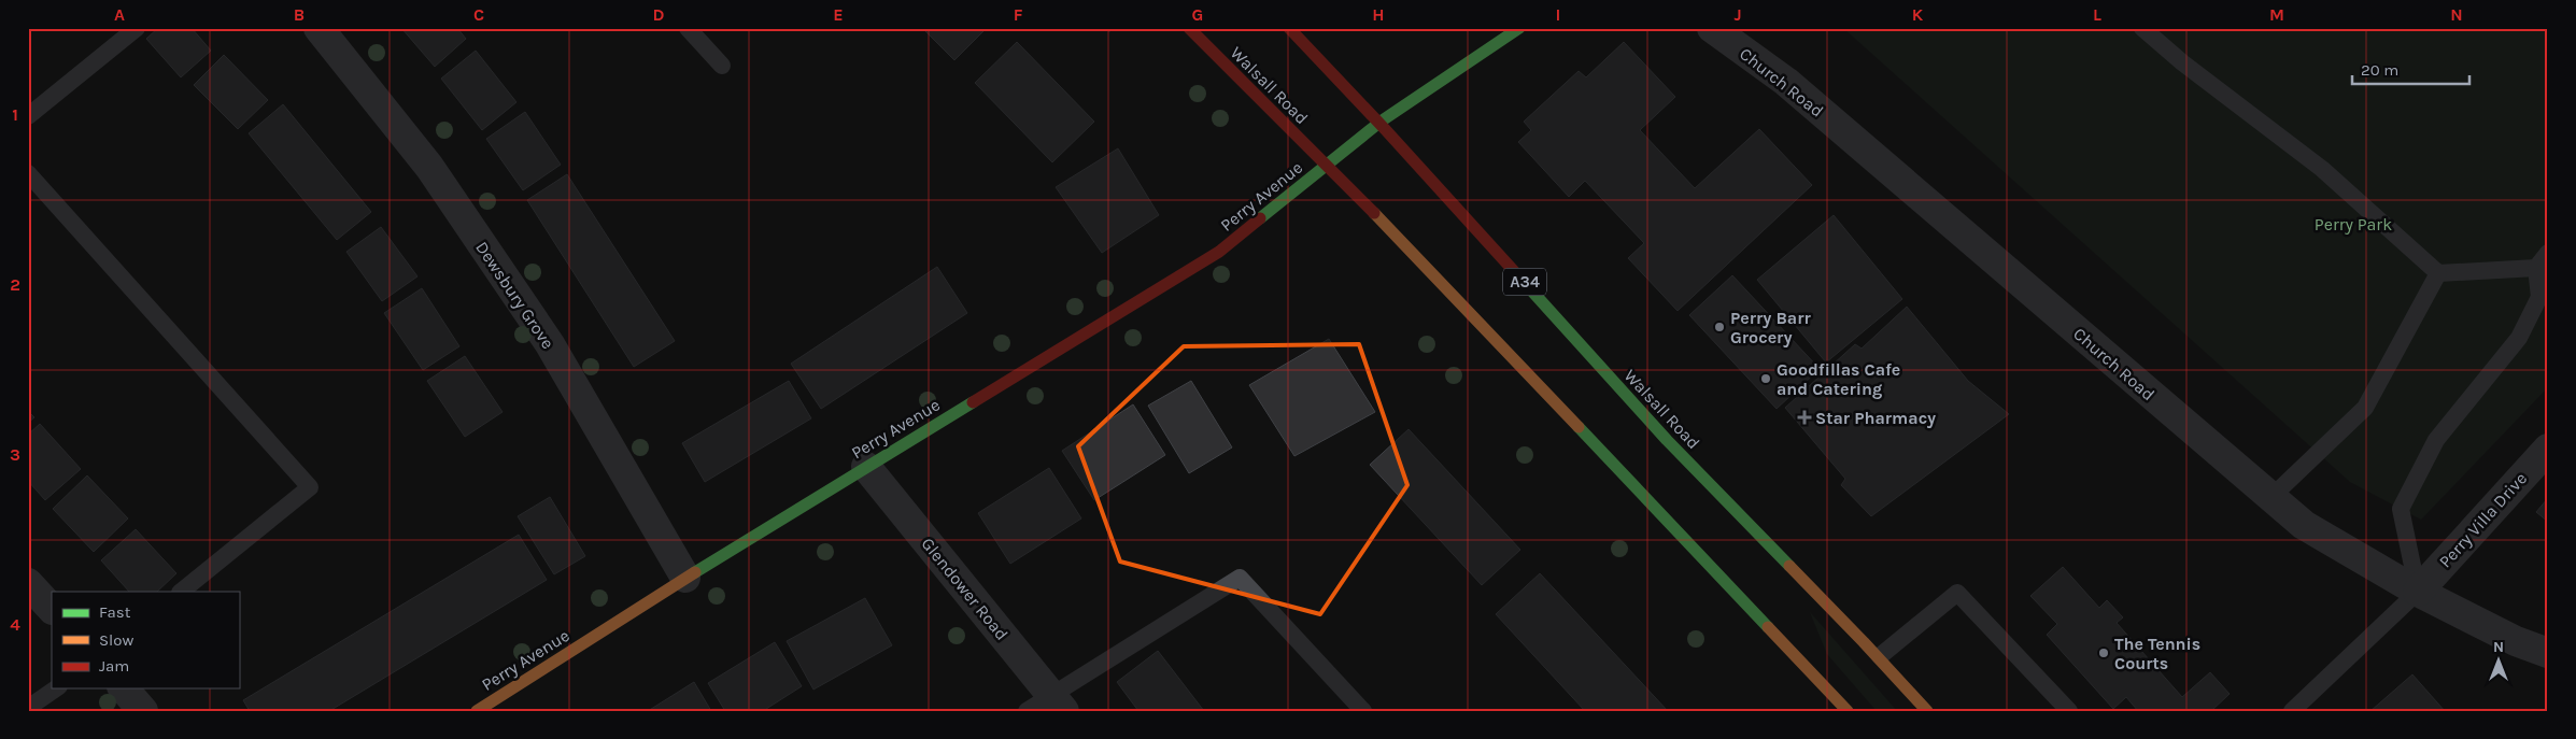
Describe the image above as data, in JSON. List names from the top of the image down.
{
  "streets": {
    "main road": ["Walsall Road", "Perry Avenue", "A34"],
    "street": [
      "Church Road",
      "Dewsbury Grove",
      "Perry Villa Drive",
      "Glendower Road"
    ]
  },
  "crossings": [
    ["Church Road", "Perry Villa Drive"],
    ["Walsall Road", "Perry Avenue"],
    ["Perry Avenue", "Dewsbury Grove"],
    ["Perry Avenue", "Glendower Road"]
  ],
  "parks": ["Perry Park"],
  "places": {
    "other": ["Perry Barr Grocery", "Goodfillas Cafe and Catering", "The Tennis Courts"],
    "health": ["Star Pharmacy"]
  },
  "legend": ["Fast", "Slow", "Jam"],
  "scale_bar": "20 m",
  "north": "top",
  "grid": {
    "columns": [
      "A",
      "B",
      "C",
      "D",
      "E",
      "F",
      "G",
      "H",
      "I",
      "J",
      "K",
      "L",
      "M",
      "N"
    ],
    "rows": [
      "1",
      "2",
      "3",
      "4"
    ]
  }
}
